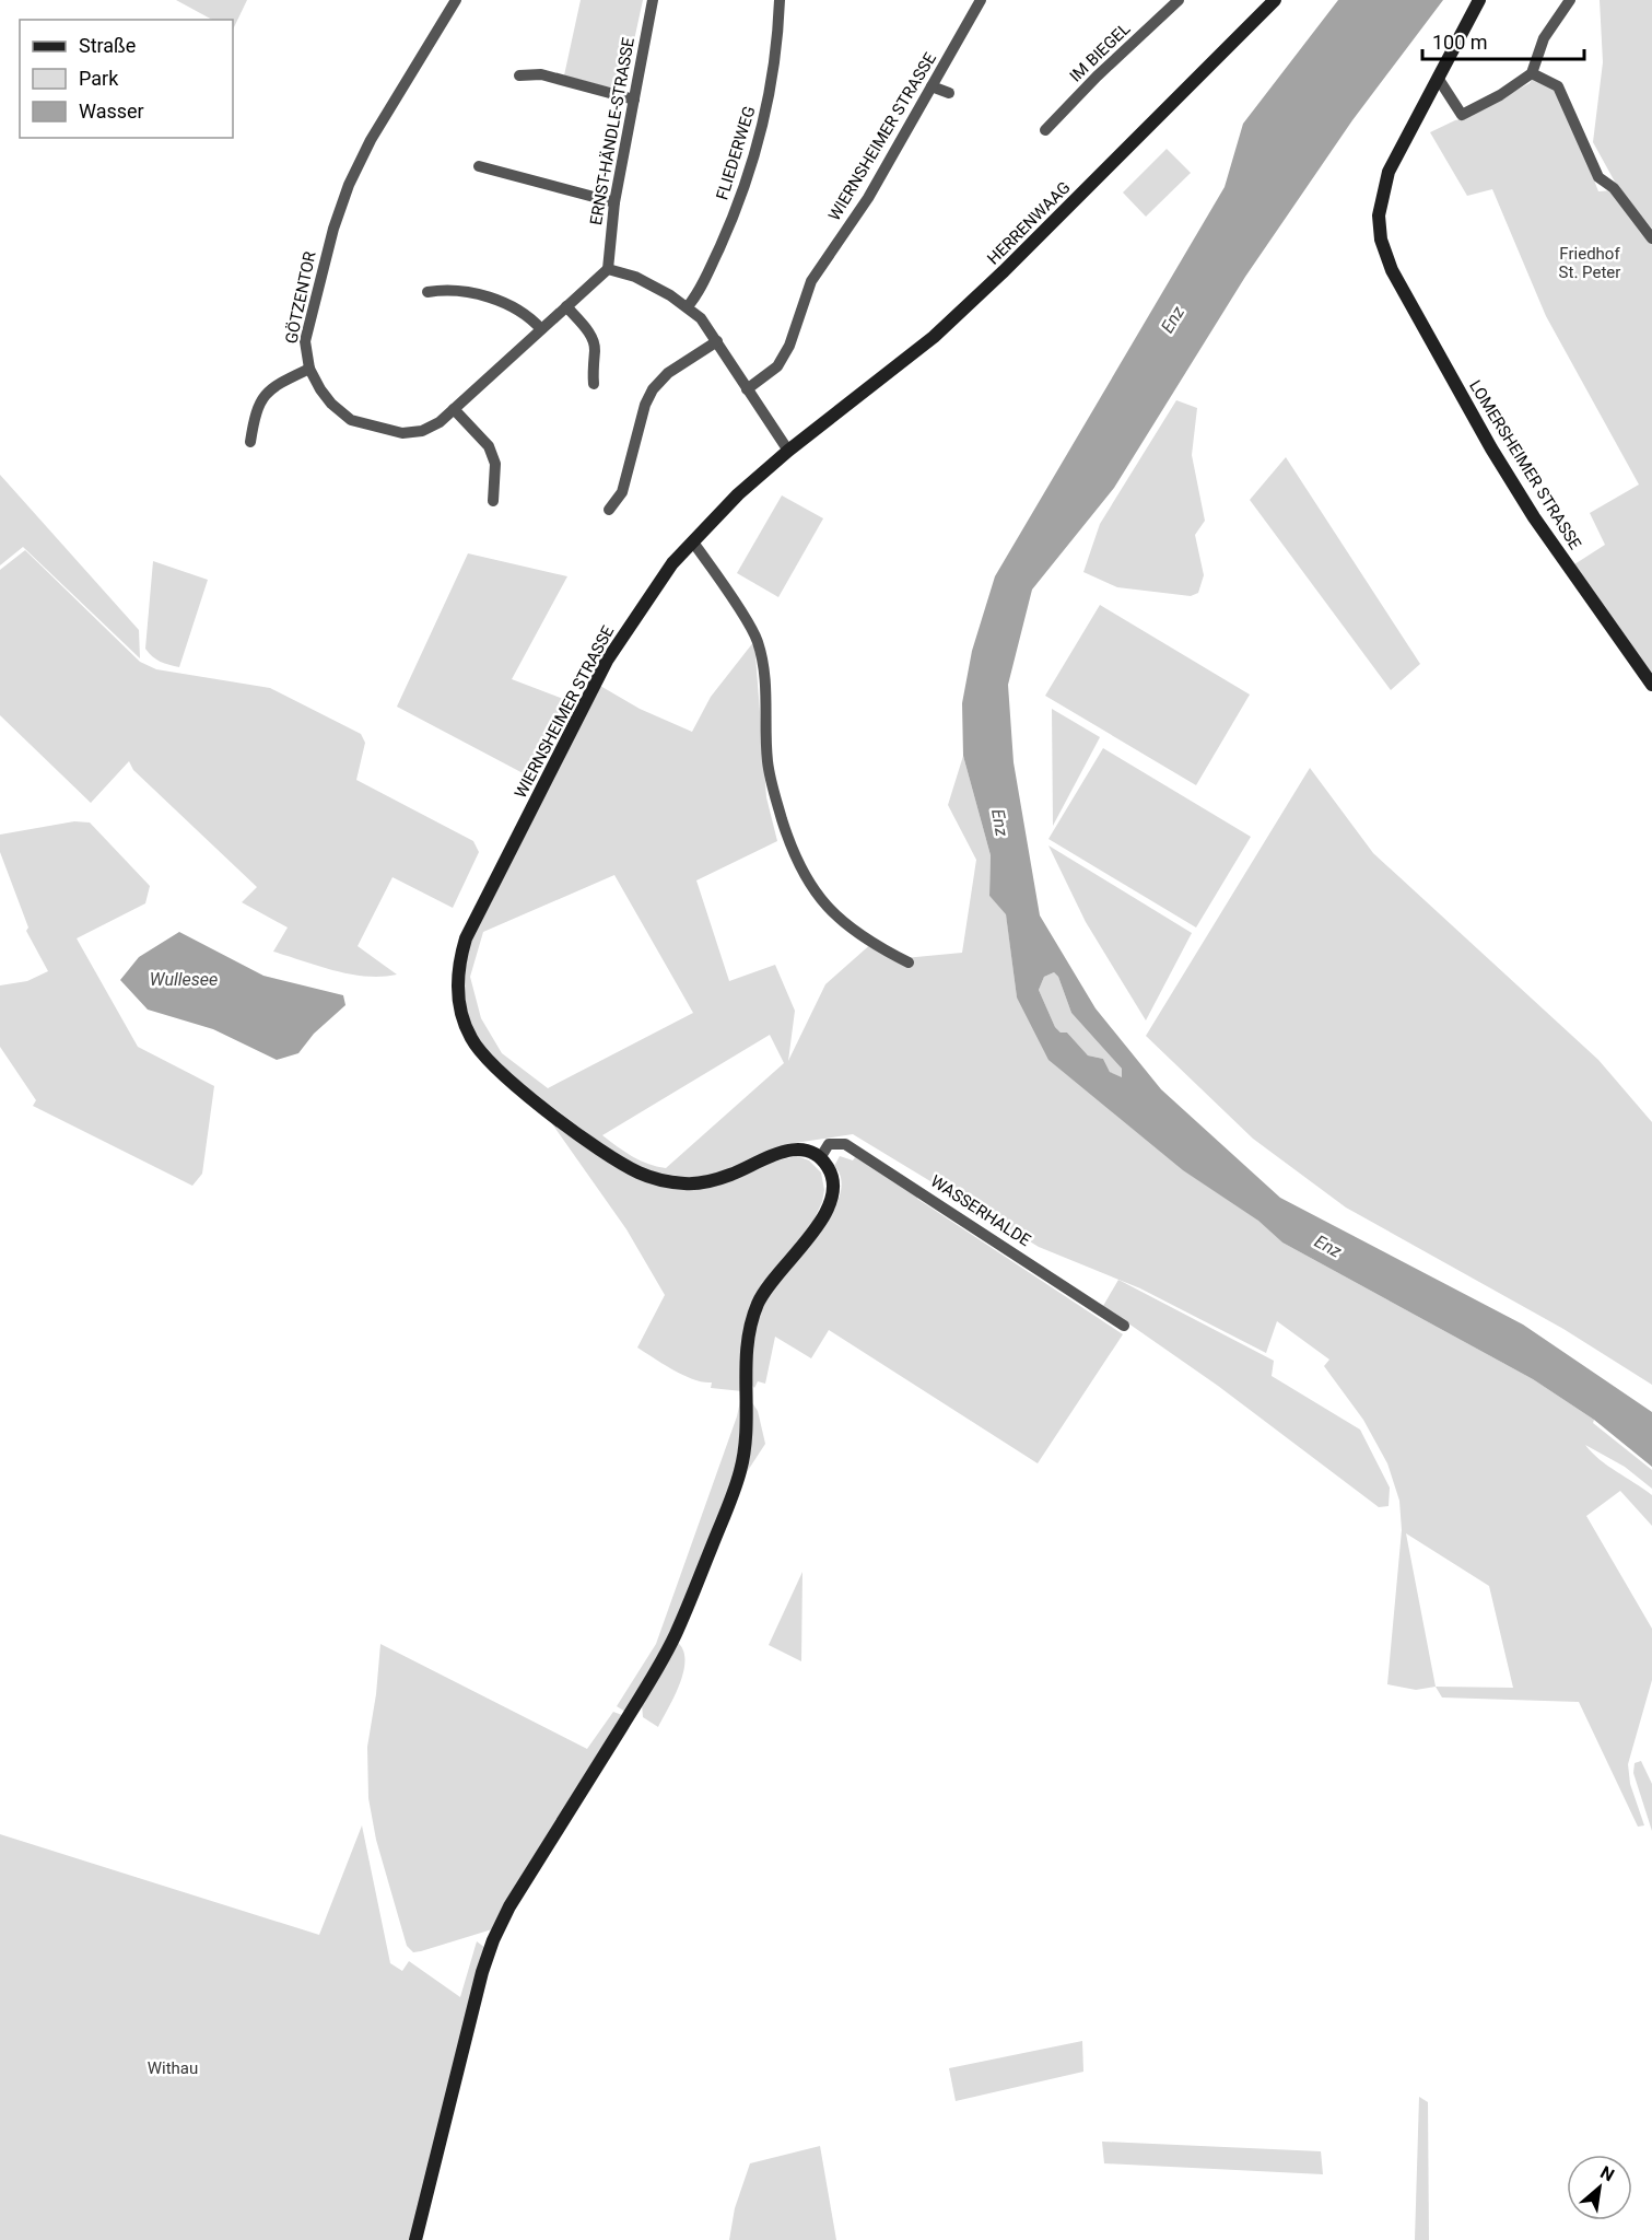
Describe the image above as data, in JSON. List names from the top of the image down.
{
  "streets": {
    "main road": ["WIERNSHEIMER STRASSE", "HERRENWAAG", "LOMERSHEIMER STRASSE"],
    "street": [
      "IM BIEGEL",
      "ERNST-HÄNDLE-STRASSE",
      "FLIEDERWEG",
      "GÖTZENTOR",
      "WASSERHALDE"
    ]
  },
  "crossings": [
    ["ERNST-HÄNDLE-STRASSE", "GÖTZENTOR"],
    ["WIERNSHEIMER STRASSE", "HERRENWAAG"],
    ["WIERNSHEIMER STRASSE", "WASSERHALDE"]
  ],
  "water": ["Enz", "Wullesee"],
  "parks": ["Friedhof St. Peter", "Withau"],
  "legend": ["Straße", "Park", "Wasser"],
  "scale_bar": "100 m",
  "north": "top right"
}
